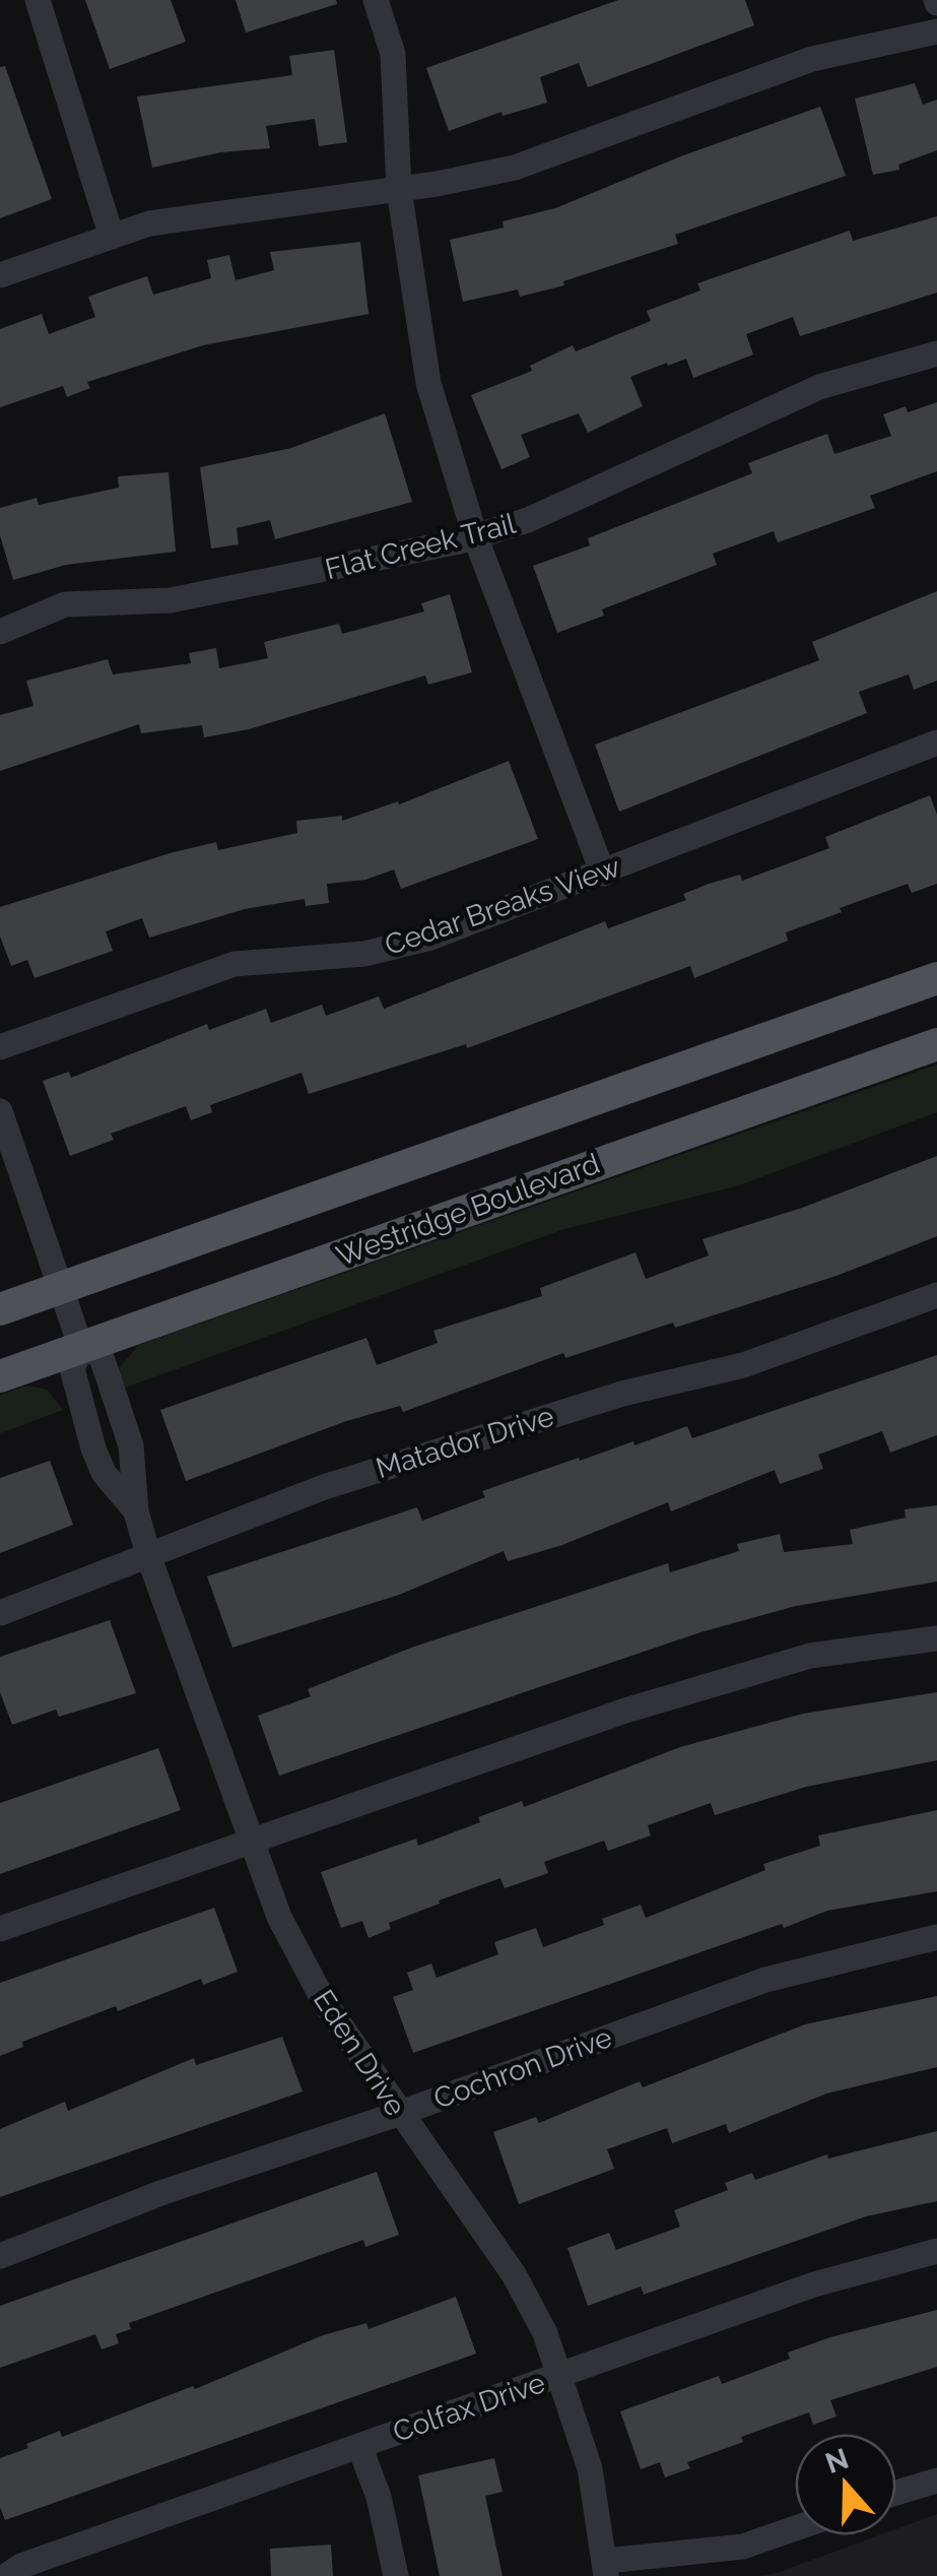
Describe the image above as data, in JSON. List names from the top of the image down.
{
  "streets": {
    "main road": ["Westridge Boulevard"],
    "street": [
      "Flat Creek Trail",
      "Cedar Breaks View",
      "Matador Drive",
      "Eden Drive",
      "Cochron Drive",
      "Colfax Drive"
    ]
  },
  "crossings": [
    ["Westridge Boulevard", "Eden Drive"],
    ["Matador Drive", "Eden Drive"],
    ["Eden Drive", "Cochron Drive"],
    ["Eden Drive", "Colfax Drive"]
  ],
  "north": "top"
}
